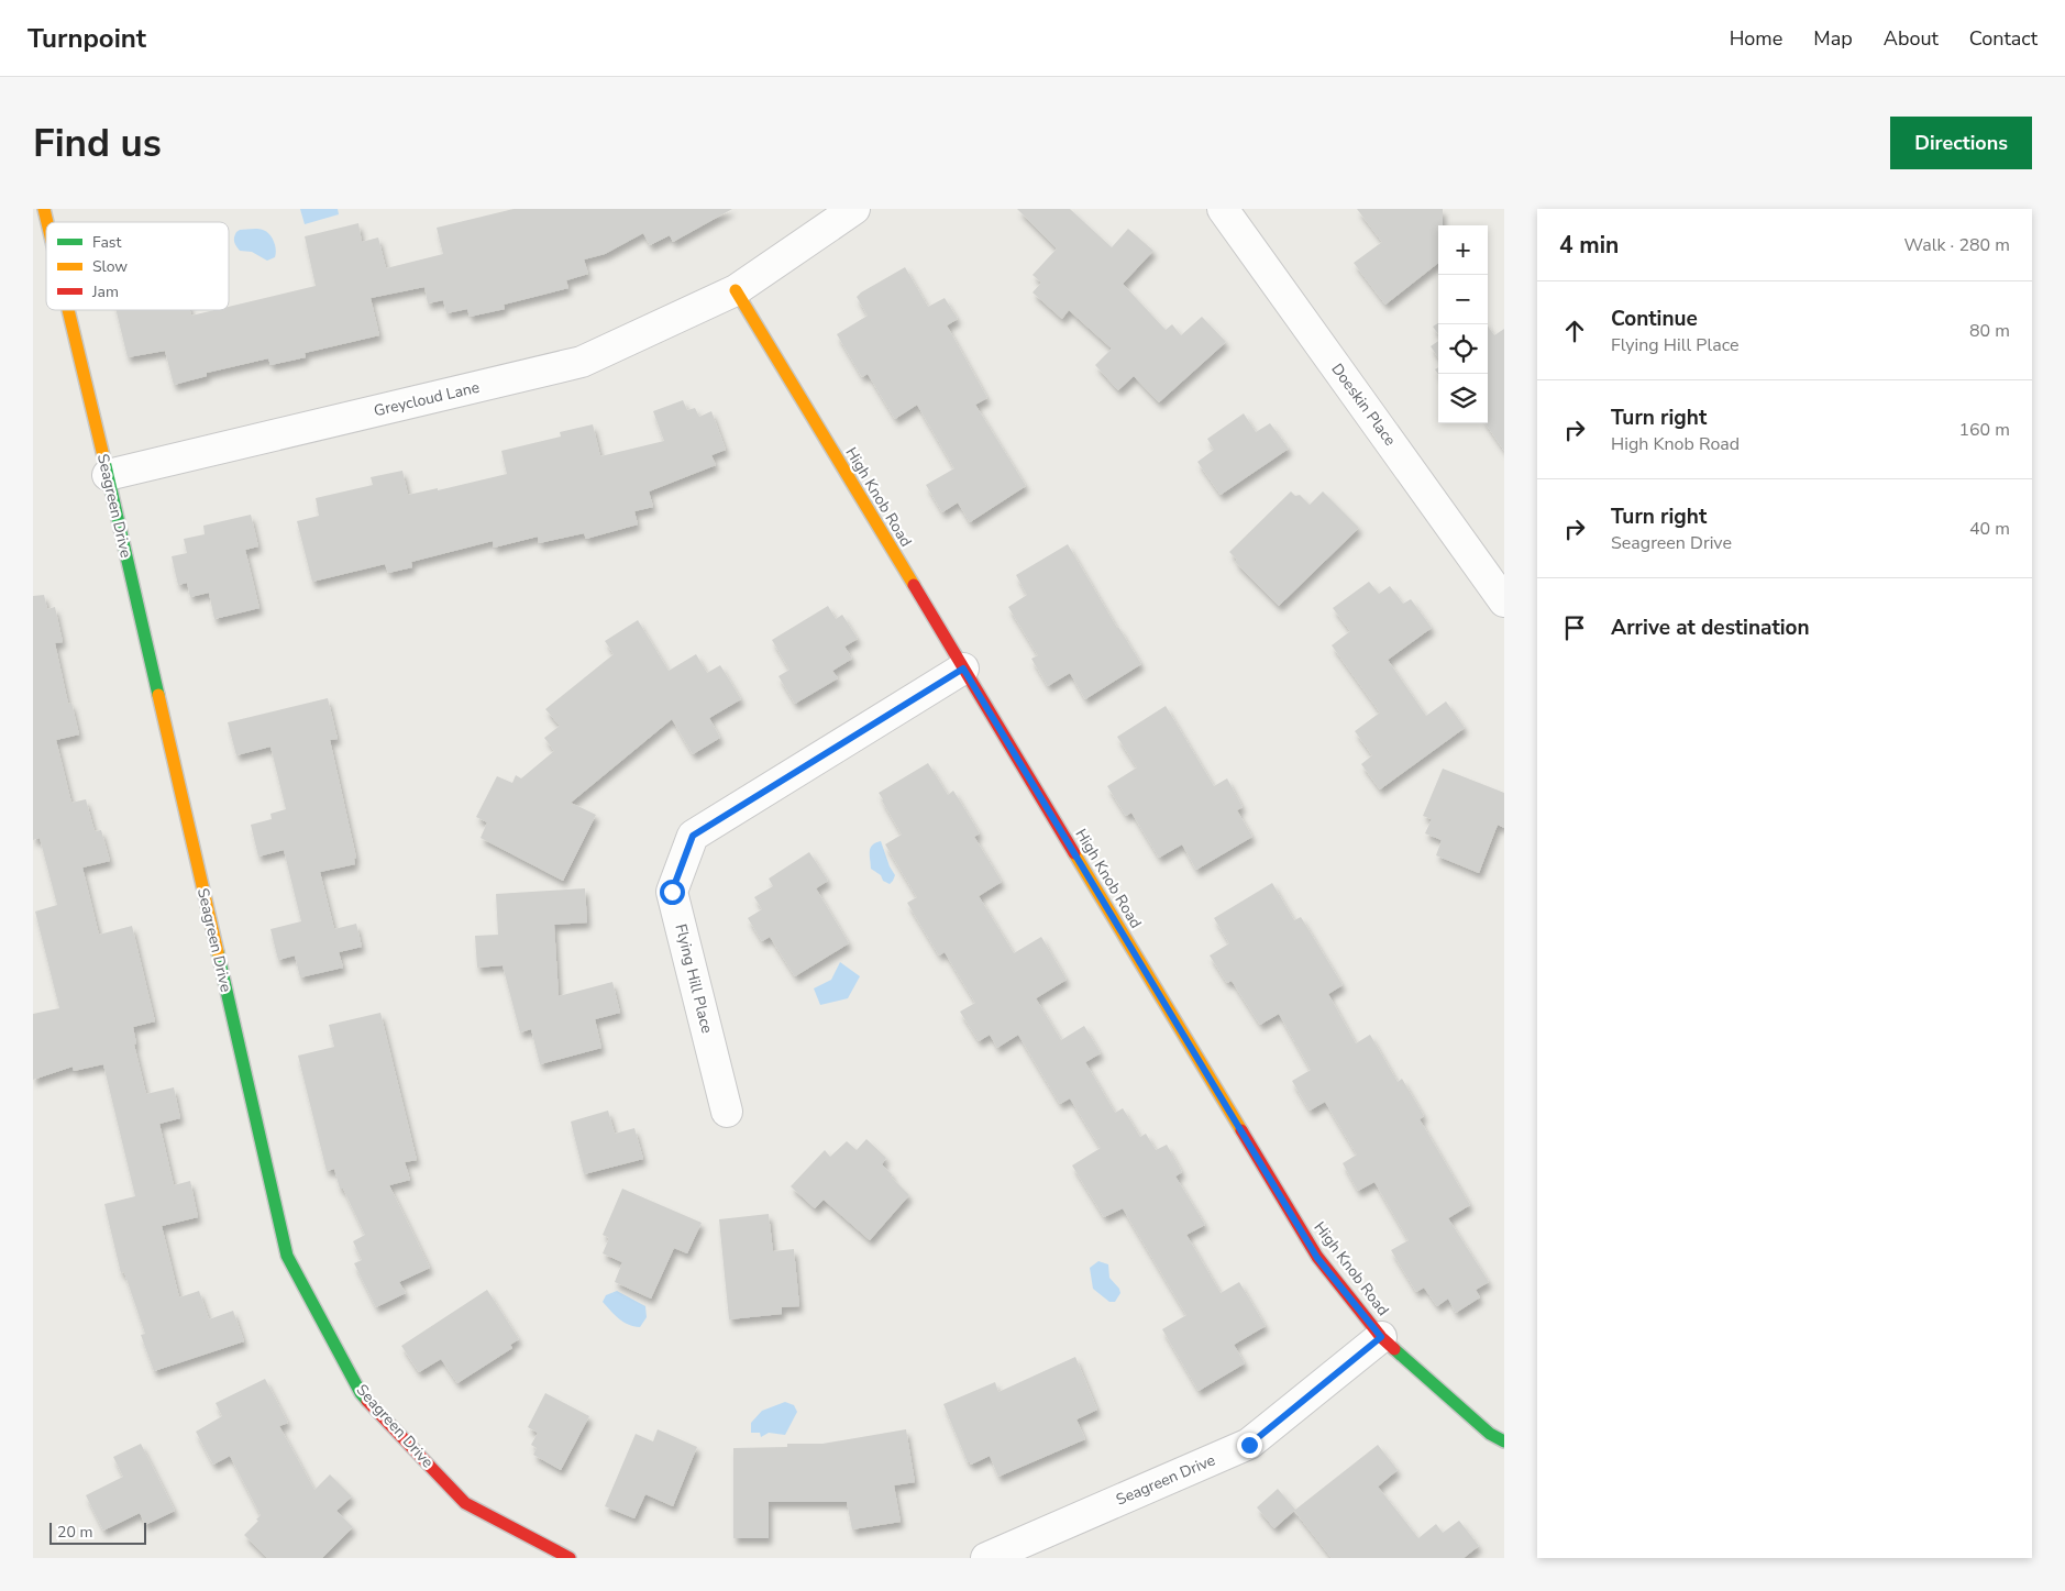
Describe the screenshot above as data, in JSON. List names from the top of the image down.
{
  "streets": {
    "street": [
      "Greycloud Lane",
      "Doeskin Place",
      "High Knob Road",
      "Seagreen Drive",
      "Flying Hill Place"
    ]
  },
  "crossings": [
    ["Greycloud Lane", "High Knob Road"],
    ["Greycloud Lane", "Seagreen Drive"],
    ["High Knob Road", "Seagreen Drive"],
    ["High Knob Road", "Flying Hill Place"]
  ],
  "legend": ["Fast", "Slow", "Jam"],
  "scale_bar": "20 m",
  "page": {
    "header": "Turnpoint",
    "nav": [
      "Home",
      "Map",
      "About",
      "Contact"
    ],
    "buttons": "Directions",
    "title": "Find us",
    "heading": ["4 min", "Walk · 280 m"],
    "map_buttons": ["+", "−"],
    "list": [
      ["Continue", "Flying Hill Place", "80 m"],
      ["Turn right", "High Knob Road", "160 m"],
      ["Turn right", "Seagreen Drive", "40 m"],
      "Arrive at destination"
    ],
    "scale": "20 m"
  }
}
